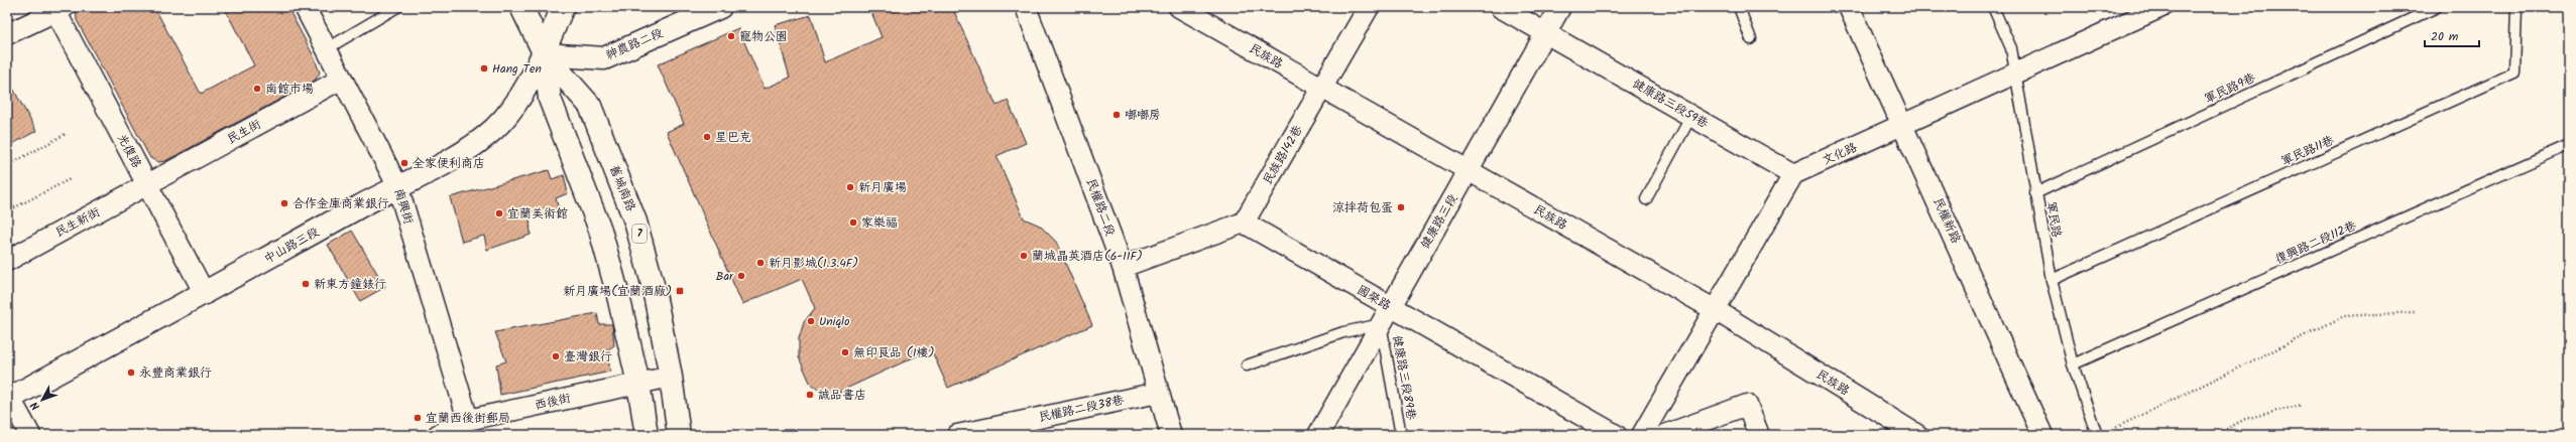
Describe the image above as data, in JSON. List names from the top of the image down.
{
  "streets": {
    "main road": [
      "神農路二段",
      "舊城南路",
      "7",
      "中山路三段"
    ],
    "street": [
      "民族路",
      "健康路三段59巷",
      "民生街",
      "光復路",
      "文化路",
      "民族路142巷",
      "南興街",
      "民權路二段",
      "民權新路",
      "健康路三段",
      "民生新街",
      "國榮路",
      "西後街",
      "民權路二段38巷"
    ],
    "lane": [
      "軍民路9巷",
      "軍民路11巷",
      "軍民路",
      "復興路二段112巷",
      "健康路三段89巷"
    ]
  },
  "crossings": [
    ["神農路二段", "舊城南路"],
    ["神農路二段", "中山路三段"],
    ["民族路", "民族路142巷"],
    ["民族路", "健康路三段"],
    ["軍民路9巷", "軍民路"],
    ["健康路三段59巷", "文化路"],
    ["健康路三段59巷", "健康路三段"],
    ["民生街", "光復路"],
    ["民生街", "南興街"],
    ["民生街", "民生新街"],
    ["光復路", "民生新街"],
    ["光復路", "中山路三段"],
    ["軍民路11巷", "軍民路"],
    ["文化路", "軍民路"],
    ["文化路", "民權新路"],
    ["民族路142巷", "國榮路"],
    ["舊城南路", "中山路三段"],
    ["舊城南路", "西後街"],
    ["南興街", "中山路三段"],
    ["南興街", "西後街"],
    ["民權路二段", "民權路二段38巷"],
    ["軍民路", "復興路二段112巷"],
    ["健康路三段", "國榮路"],
    ["健康路三段", "健康路三段89巷"],
    ["國榮路", "健康路三段89巷"]
  ],
  "places": {
    "other": [
      "寵物公園",
      "Hang Ten",
      "南館市場",
      "嘟嘟房",
      "星巴克",
      "全家便利商店",
      "新月廣場",
      "合作金庫商業銀行",
      "涼拌荷包蛋",
      "宜蘭美術館",
      "家樂福",
      "蘭城晶英酒店(6-11F)",
      "新月影城(1.3.4F)",
      "Bar",
      "新東方鐘錶行",
      "Uniqlo",
      "無印良品 (1樓)",
      "臺灣銀行",
      "永豐商業銀行",
      "誠品書店",
      "宜蘭西後街郵局"
    ],
    "transit": ["新月廣場(宜蘭酒廠)"]
  },
  "scale_bar": "20 m",
  "north": "bottom left"
}
